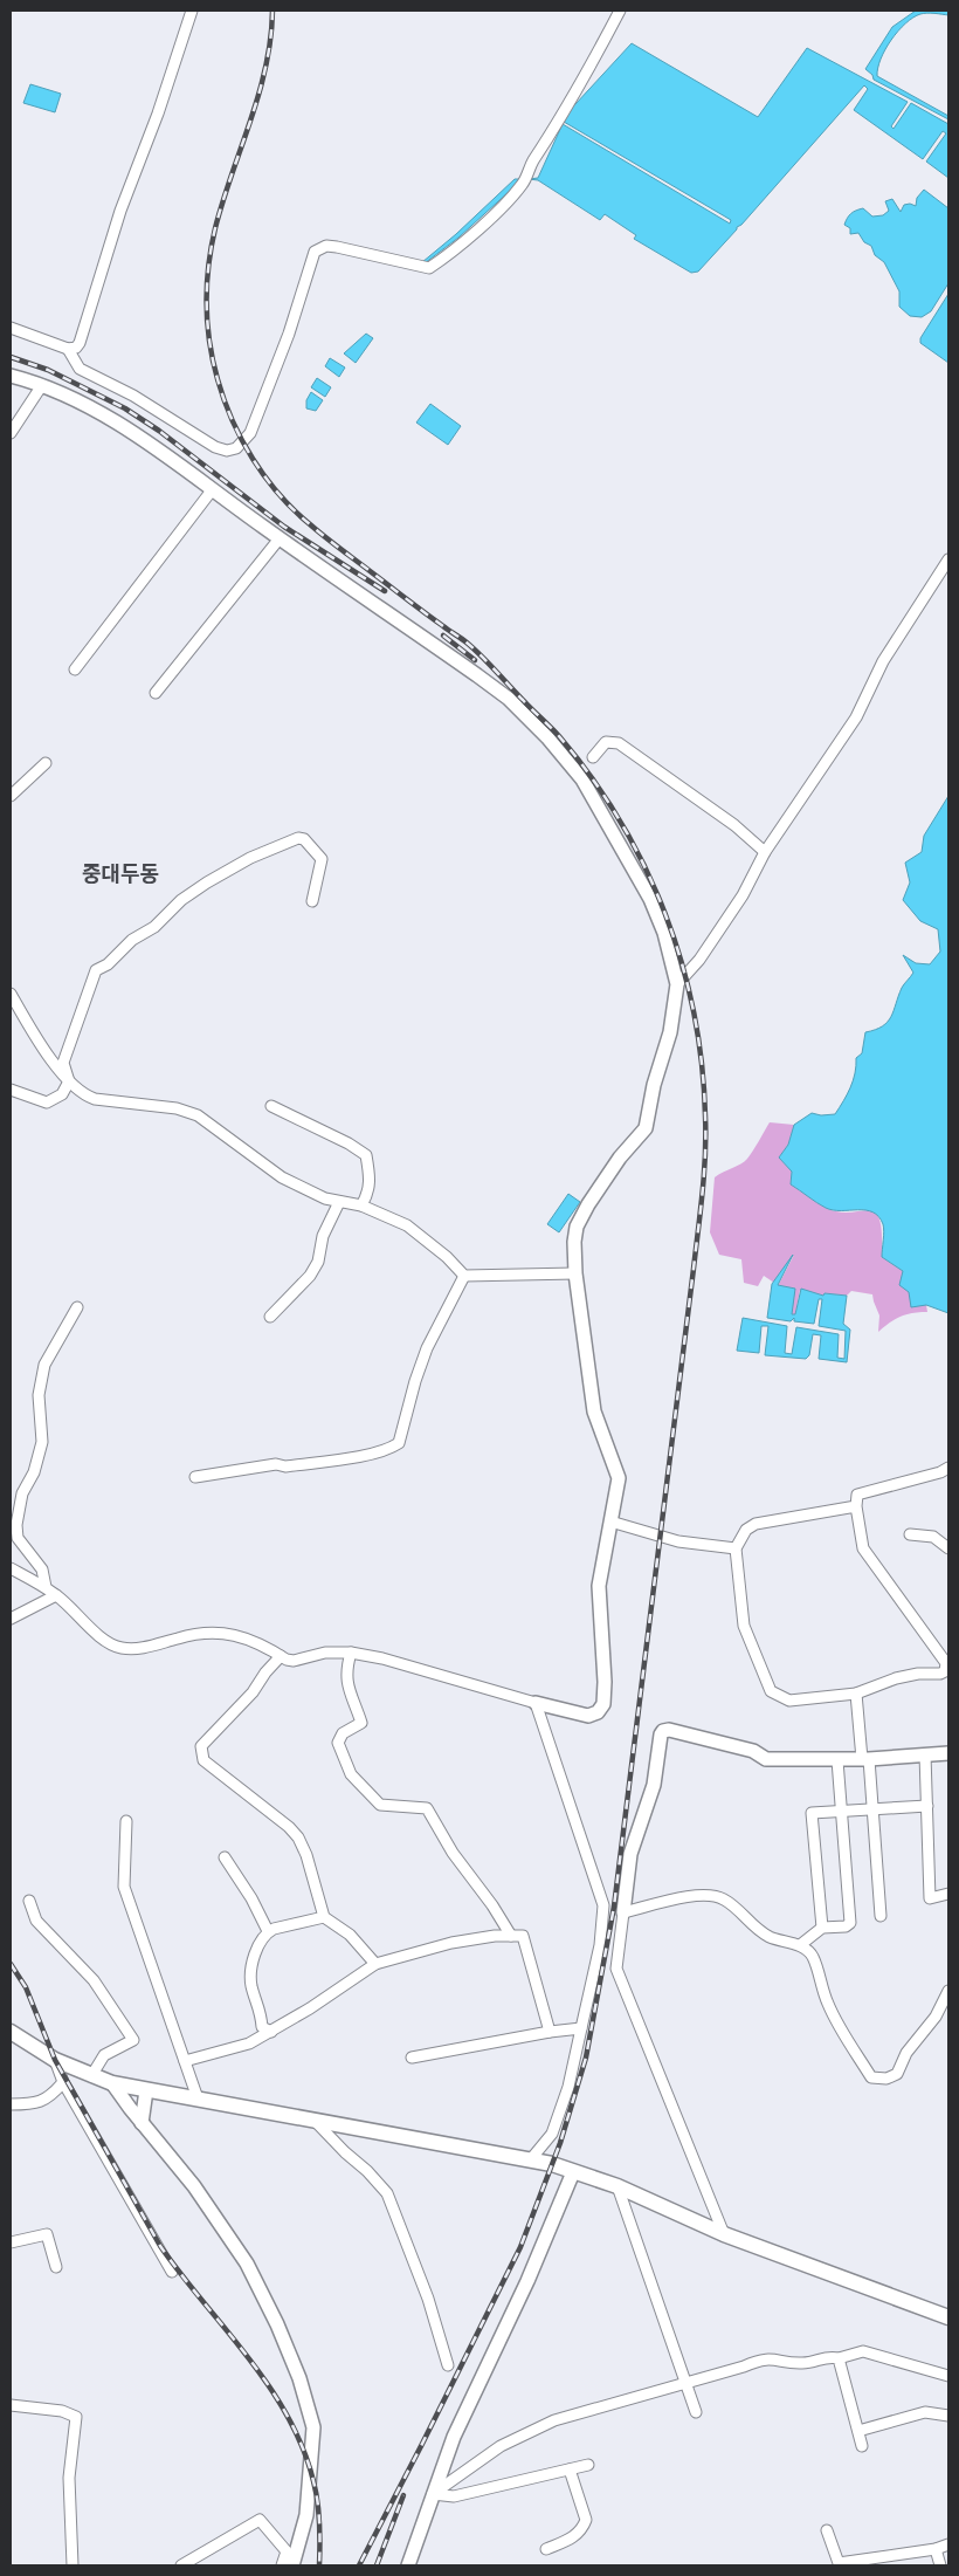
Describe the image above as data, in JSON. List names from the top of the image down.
{
  "districts": ["중대두동"]
}
